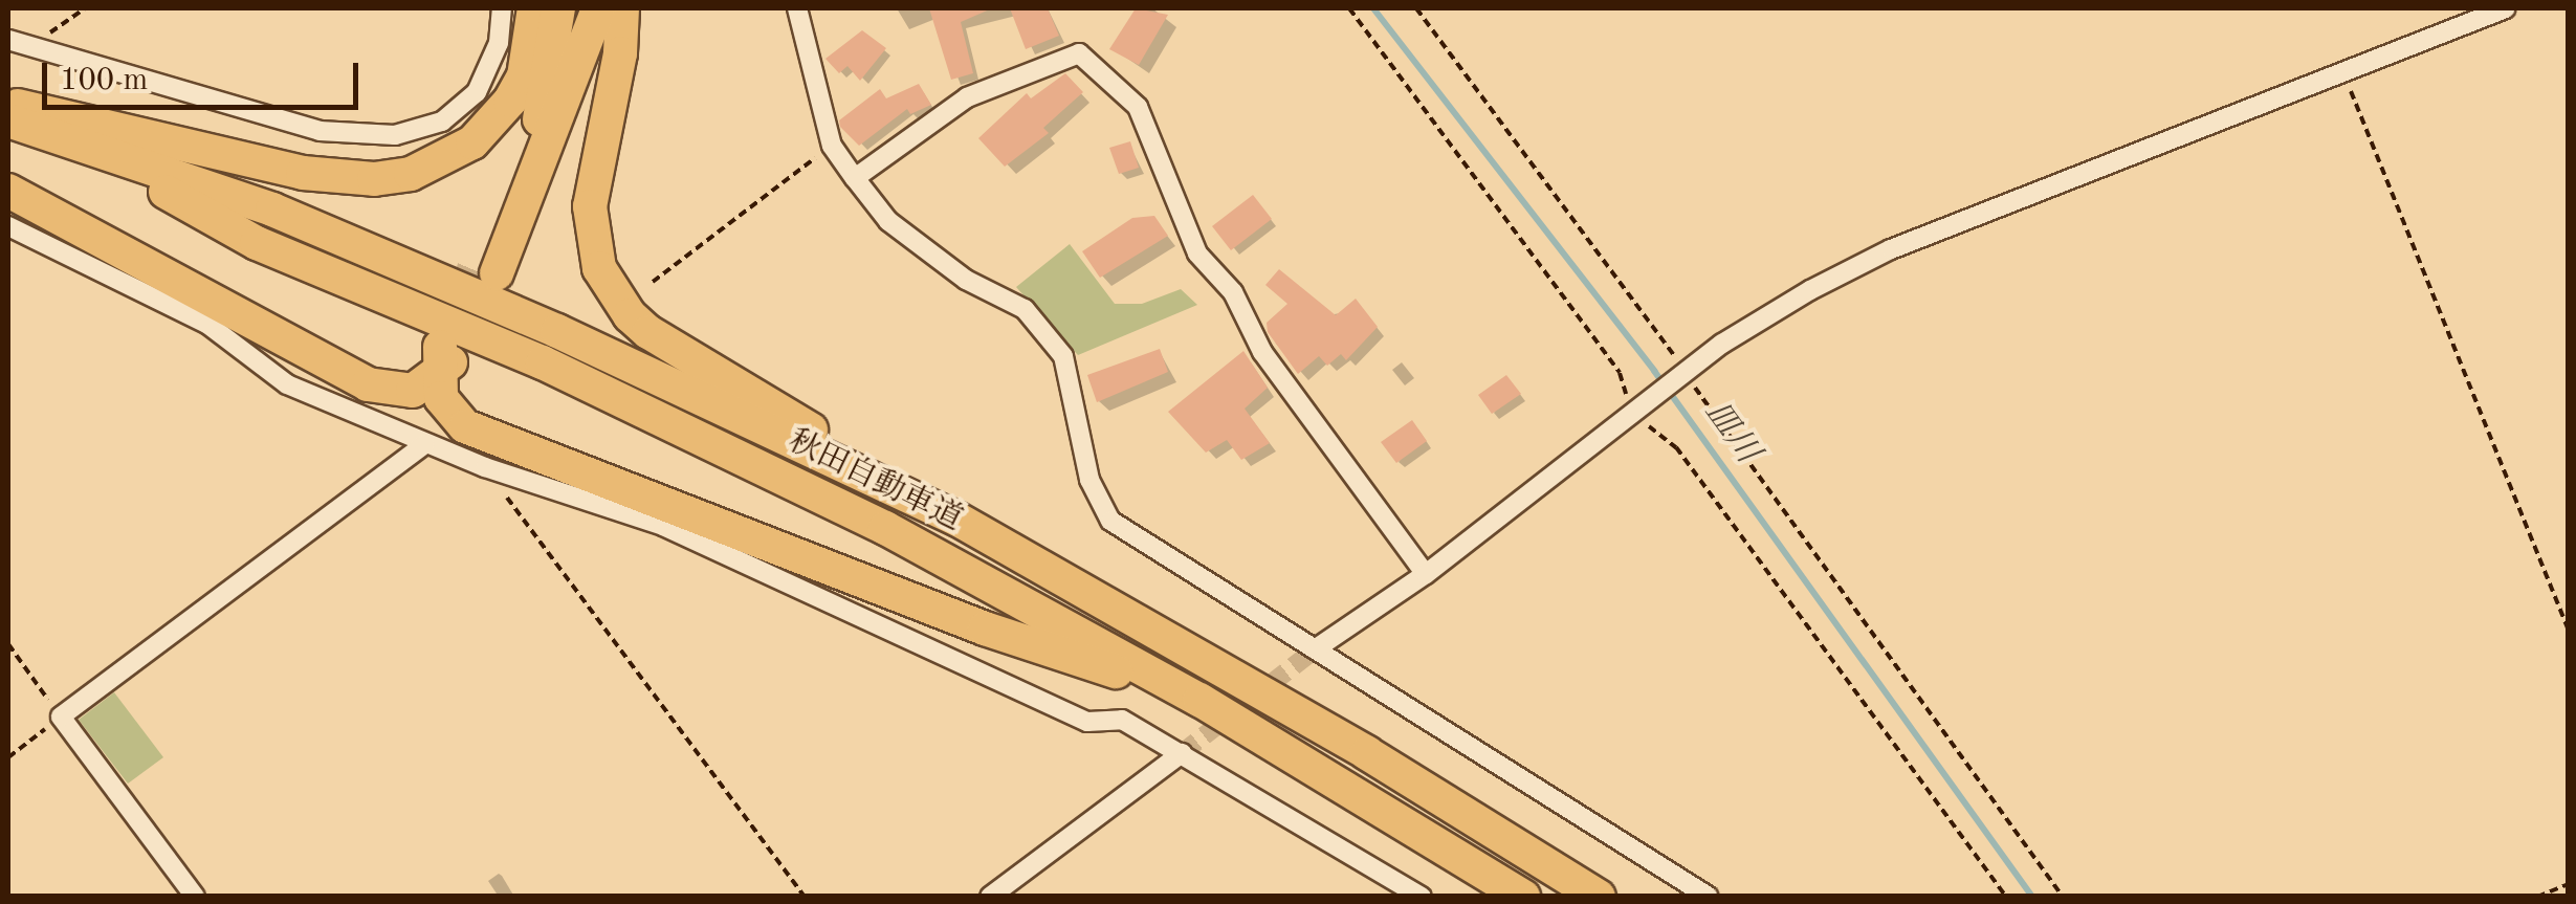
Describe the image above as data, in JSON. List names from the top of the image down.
{
  "streets": {
    "highway": ["秋田自動車道"]
  },
  "water": ["皿川"],
  "scale_bar": "100 m"
}
